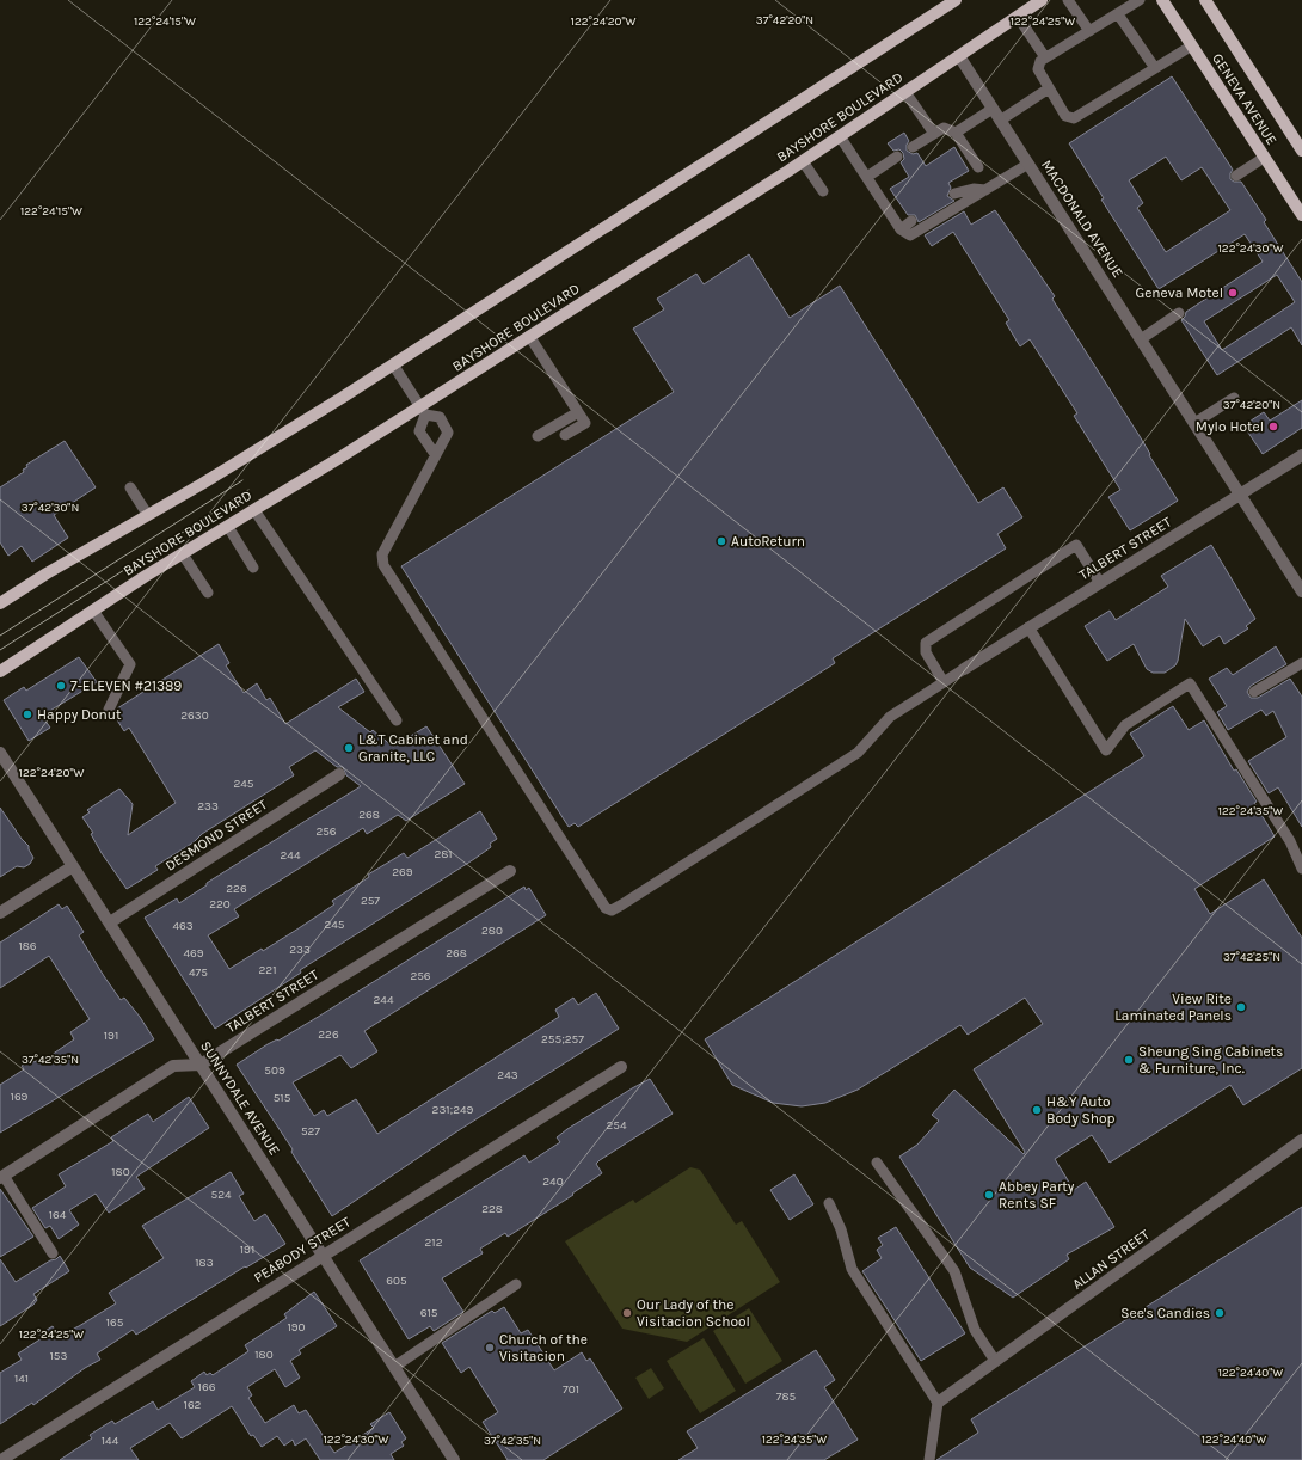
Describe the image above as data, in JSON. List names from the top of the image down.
{
  "streets": {
    "main road": ["GENEVA AVENUE", "BAYSHORE BOULEVARD"],
    "street": [
      "MACDONALD AVENUE",
      "TALBERT STREET",
      "DESMOND STREET",
      "SUNNYDALE AVENUE",
      "PEABODY STREET",
      "ALLAN STREET"
    ]
  },
  "crossings": [
    ["BAYSHORE BOULEVARD", "MACDONALD AVENUE"],
    ["MACDONALD AVENUE", "TALBERT STREET"],
    ["TALBERT STREET", "SUNNYDALE AVENUE"],
    ["DESMOND STREET", "SUNNYDALE AVENUE"],
    ["SUNNYDALE AVENUE", "PEABODY STREET"]
  ],
  "places": [
    "Geneva Motel",
    "Mylo Hotel",
    "AutoReturn",
    "7-ELEVEN #21389",
    "Happy Donut",
    "L&T Cabinet and Granite, LLC",
    "View Rite Laminated Panels",
    "Sheung Sing Cabinets & Furniture, Inc.",
    "H&Y Auto Body Shop",
    "Abbey Party Rents SF",
    "Our Lady of the Visitacion School",
    "See's Candies",
    "Church of the Visitacion"
  ],
  "house_numbers": [
    "2630",
    "245",
    "233",
    "268",
    "256",
    "281",
    "244",
    "269",
    "226",
    "257",
    "220",
    "245",
    "463",
    "280",
    "186",
    "233",
    "469",
    "268",
    "221",
    "475",
    "256",
    "244",
    "226",
    "191",
    "255;257",
    "509",
    "243",
    "169",
    "515",
    "231;249",
    "254",
    "527",
    "180",
    "240",
    "524",
    "228",
    "164",
    "212",
    "191",
    "183",
    "605",
    "615",
    "165",
    "190",
    "180",
    "153",
    "141",
    "166",
    "701",
    "785",
    "162",
    "144"
  ],
  "coordinates": [
    "37°42'20\"N",
    "122°24'15\"W",
    "122°24'20\"W",
    "122°24'25\"W",
    "122°24'30\"W",
    "37°42'30\"N",
    "122°24'35\"W",
    "37°42'25\"N",
    "37°42'35\"N",
    "122°24'40\"W"
  ]
}
